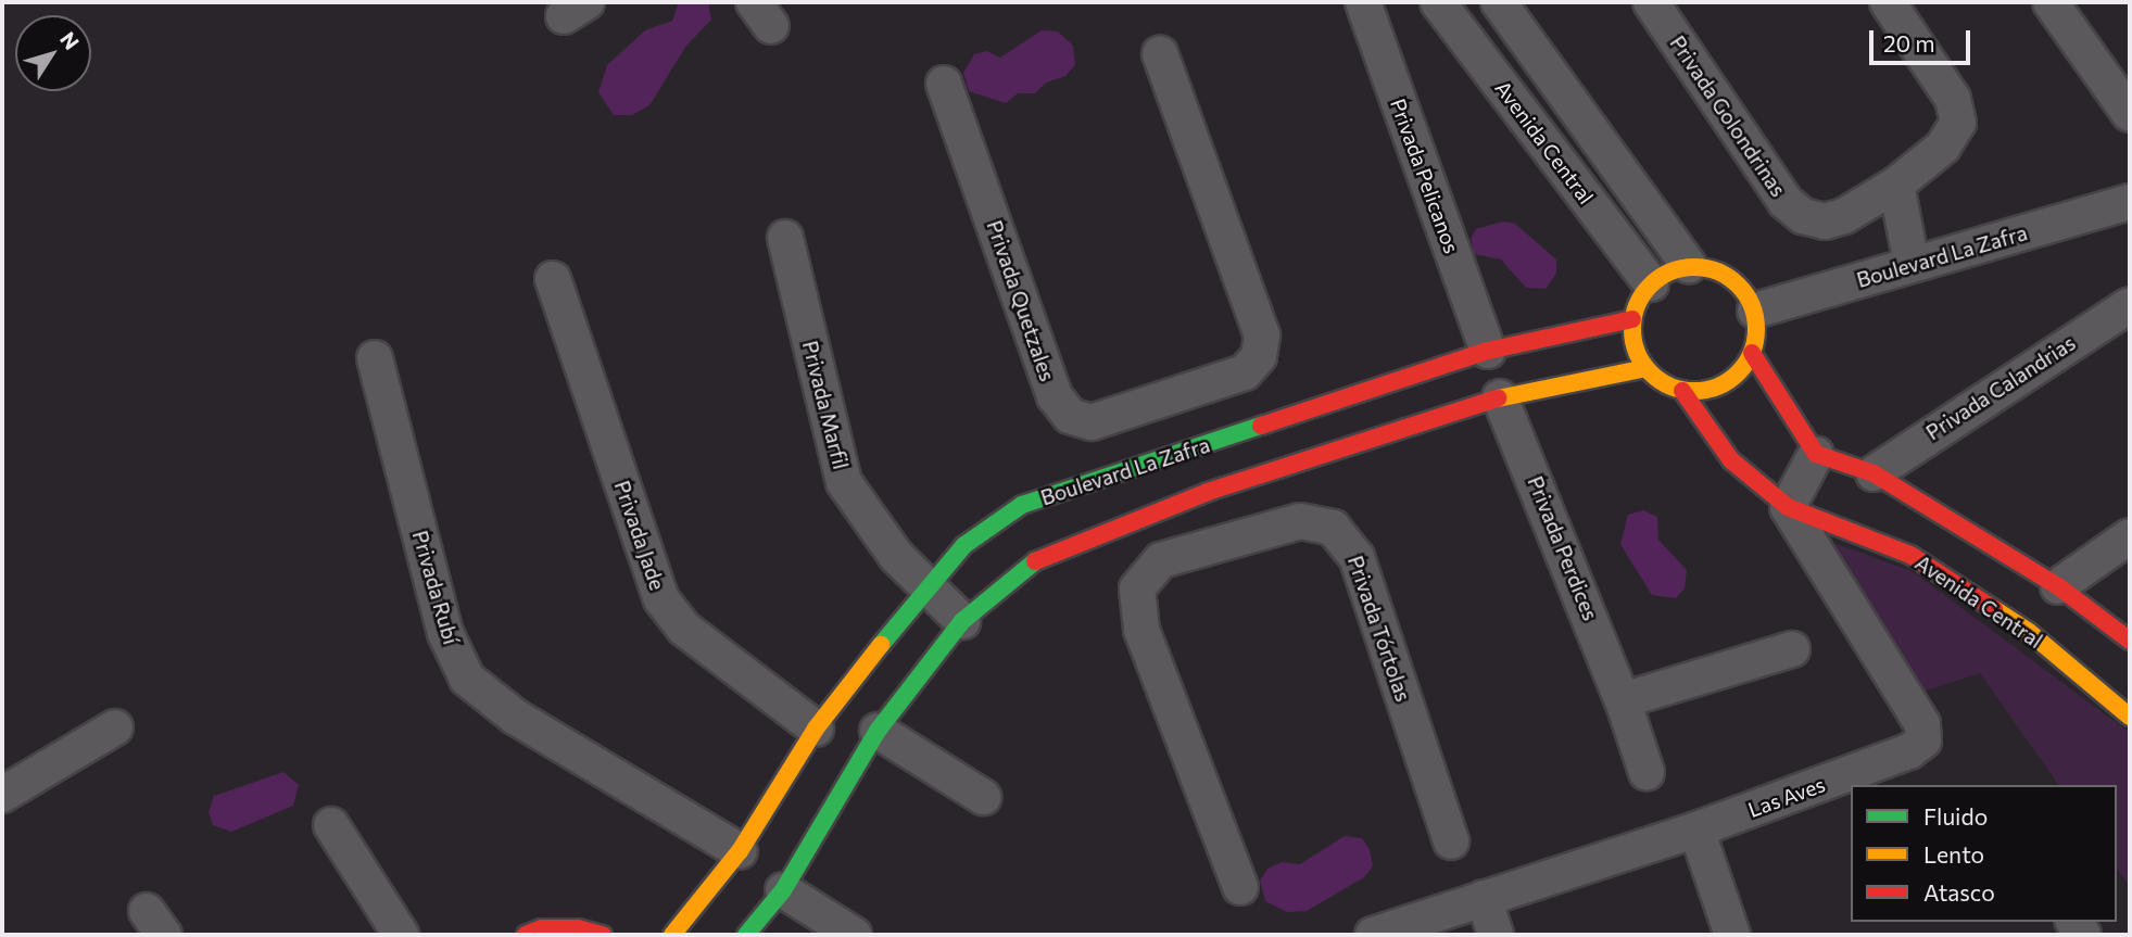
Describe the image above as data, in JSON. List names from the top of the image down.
{
  "streets": {
    "street": [
      "Privada Golondrinas",
      "Avenida Central",
      "Privada Pelicanos",
      "Boulevard La Zafra",
      "Privada Quetzales",
      "Privada Calandrias",
      "Privada Marfil",
      "Privada Jade",
      "Privada Perdices",
      "Privada Rubí",
      "Privada Tórtolas",
      "Las Aves"
    ]
  },
  "crossings": [
    ["Avenida Central", "Boulevard La Zafra"],
    ["Avenida Central", "Las Aves"],
    ["Privada Pelicanos", "Boulevard La Zafra"],
    ["Boulevard La Zafra", "Privada Marfil"],
    ["Boulevard La Zafra", "Privada Jade"],
    ["Boulevard La Zafra", "Privada Rubí"]
  ],
  "legend": ["Fluido", "Lento", "Atasco"],
  "scale_bar": "20 m",
  "north": "top right"
}
